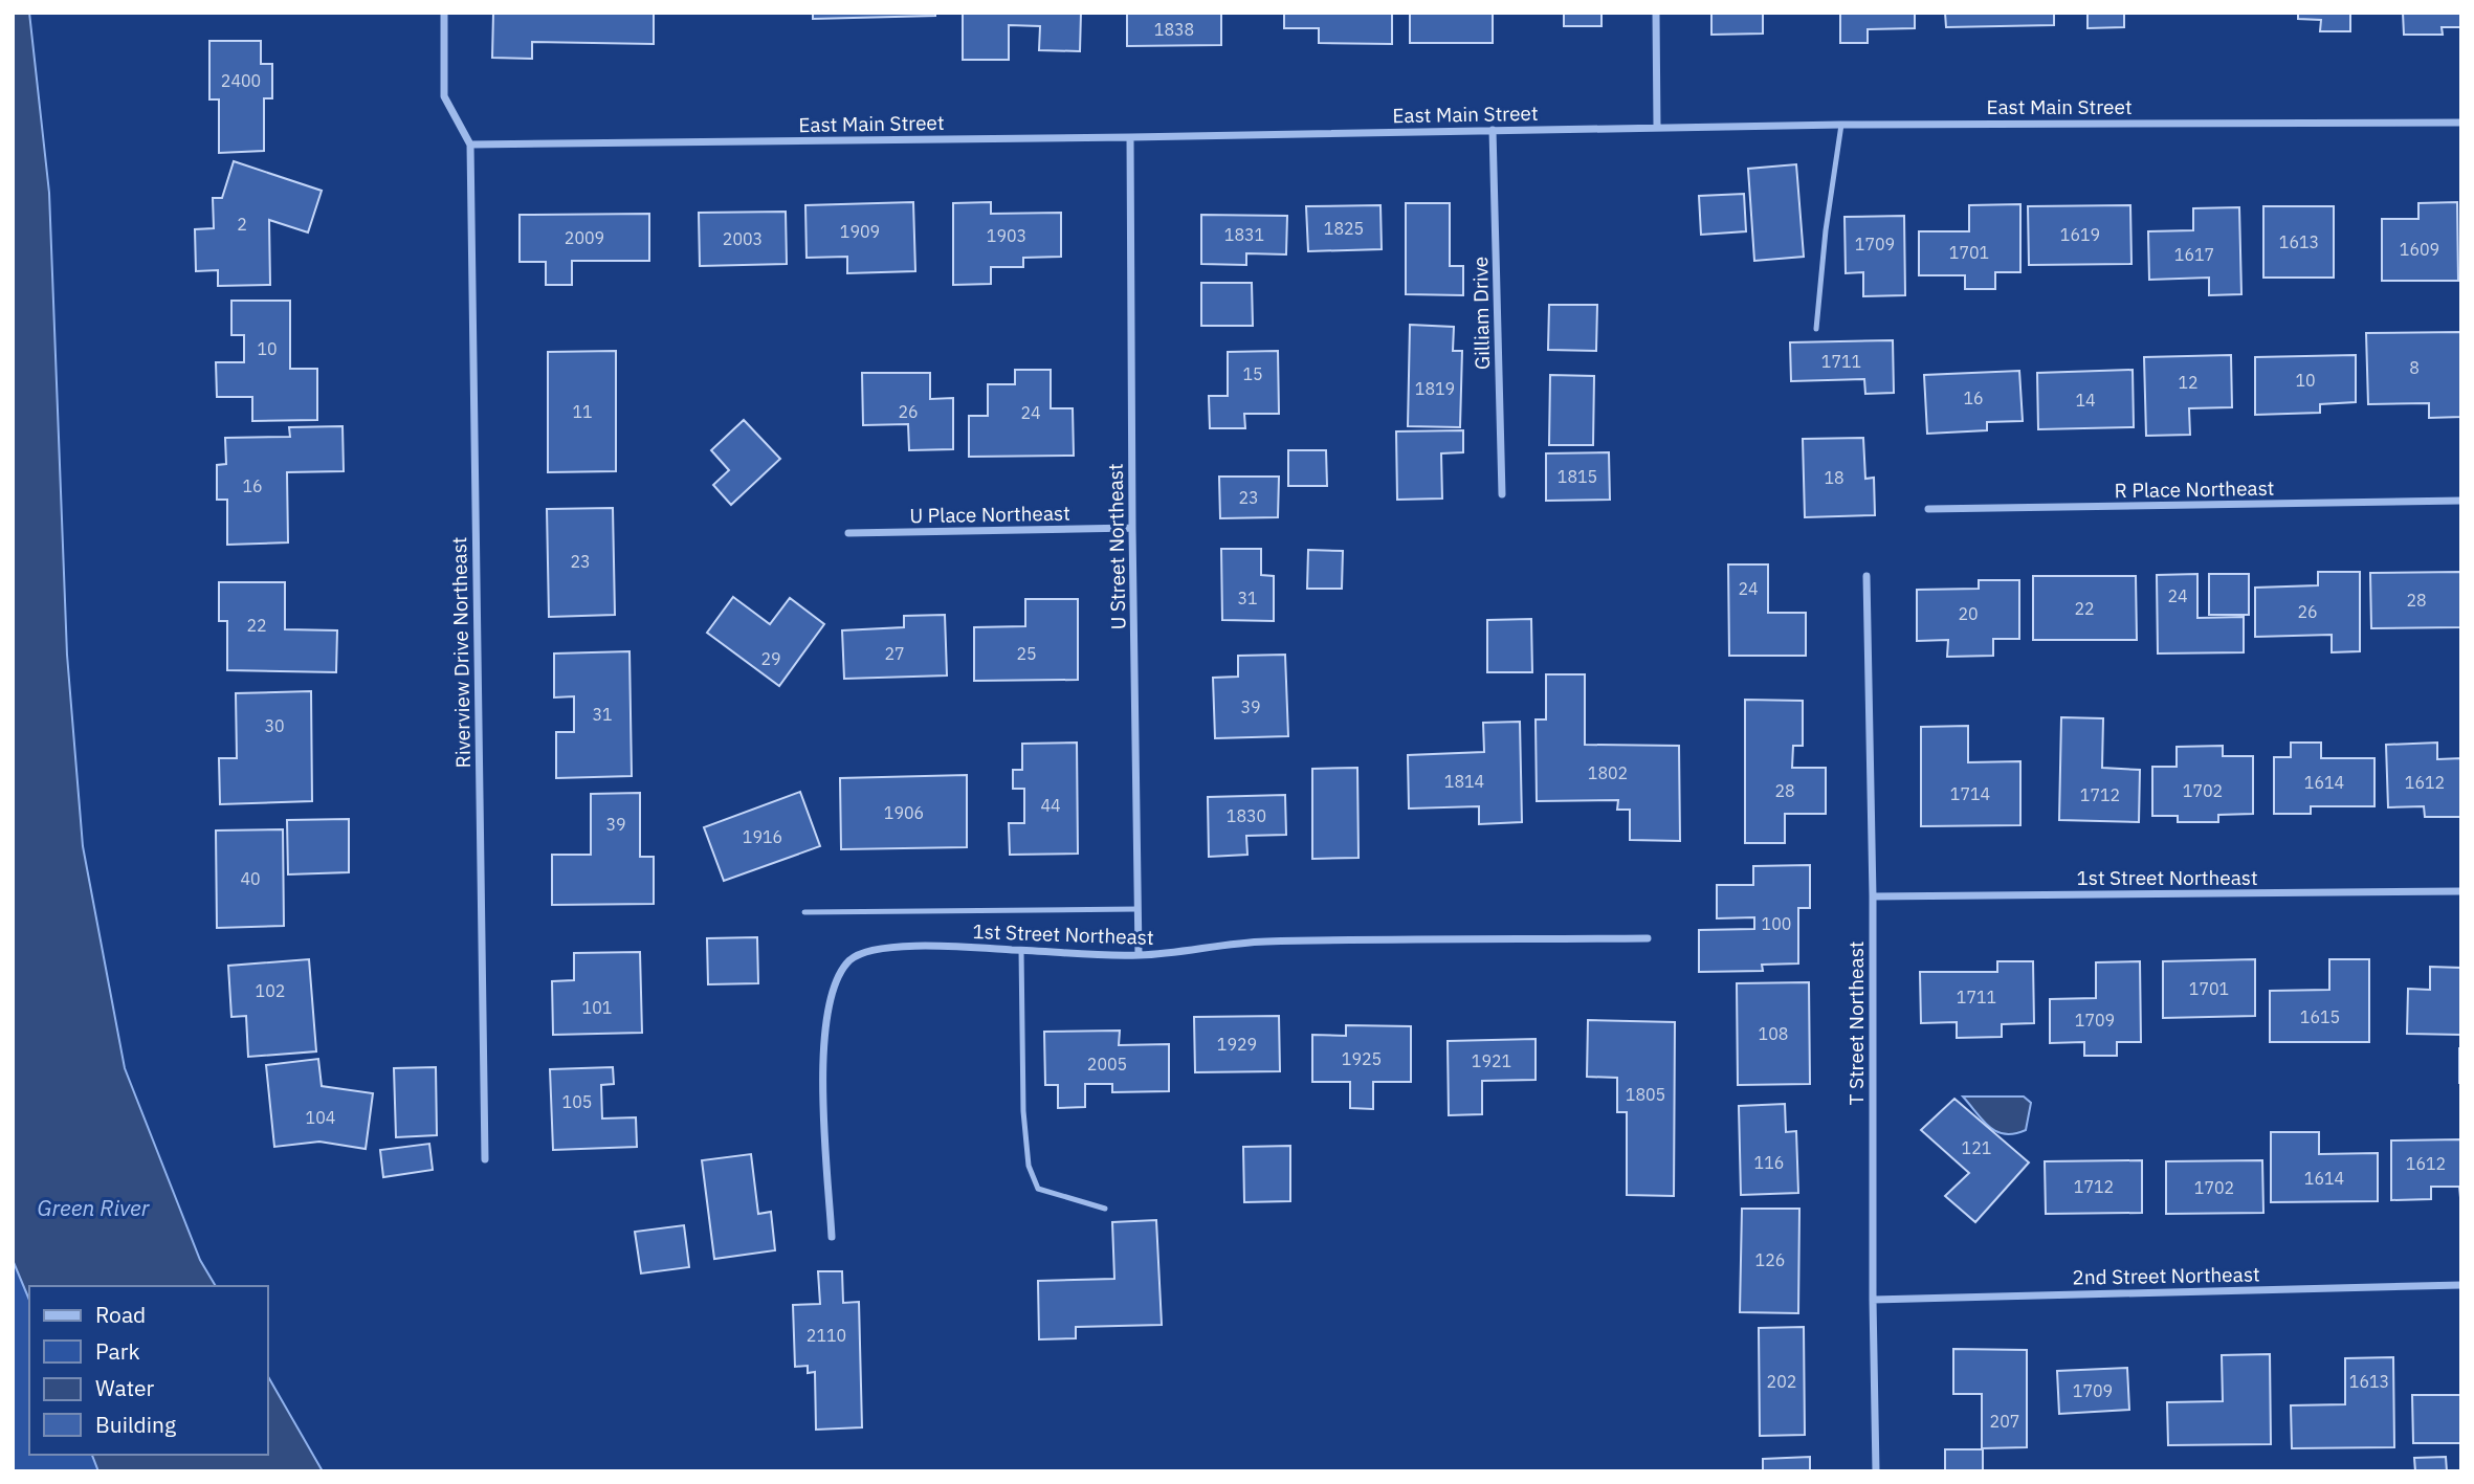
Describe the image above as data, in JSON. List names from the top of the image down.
{
  "streets": {
    "street": [
      "East Main Street",
      "Gilliam Drive",
      "R Place Northeast",
      "U Place Northeast",
      "U Street Northeast",
      "Riverview Drive Northeast",
      "1st Street Northeast",
      "T Street Northeast",
      "2nd Street Northeast"
    ]
  },
  "crossings": [
    ["East Main Street", "Gilliam Drive"],
    ["East Main Street", "U Street Northeast"],
    ["East Main Street", "Riverview Drive Northeast"],
    ["U Place Northeast", "U Street Northeast"],
    ["U Street Northeast", "1st Street Northeast"],
    ["1st Street Northeast", "T Street Northeast"],
    ["T Street Northeast", "2nd Street Northeast"]
  ],
  "water": ["Green River"],
  "house_numbers": [
    "1838",
    "2400",
    "2",
    "1825",
    "1909",
    "1831",
    "1619",
    "1903",
    "2009",
    "2003",
    "1613",
    "1709",
    "1609",
    "1701",
    "1617",
    "10",
    "1711",
    "8",
    "15",
    "10",
    "12",
    "1819",
    "16",
    "14",
    "11",
    "26",
    "24",
    "1815",
    "18",
    "16",
    "23",
    "23",
    "24",
    "24",
    "31",
    "28",
    "22",
    "26",
    "20",
    "22",
    "27",
    "25",
    "29",
    "39",
    "31",
    "30",
    "1802",
    "1814",
    "1614",
    "1612",
    "28",
    "1702",
    "1714",
    "1712",
    "44",
    "1906",
    "1830",
    "39",
    "1916",
    "40",
    "100",
    "1701",
    "102",
    "1711",
    "101",
    "1615",
    "1709",
    "108",
    "1929",
    "1925",
    "1921",
    "2005",
    "1805",
    "105",
    "104",
    "121",
    "116",
    "1612",
    "1614",
    "1712",
    "1702",
    "126",
    "2110",
    "202",
    "1613",
    "1709",
    "207"
  ],
  "legend": [
    "Road",
    "Park",
    "Water",
    "Building"
  ]
}
